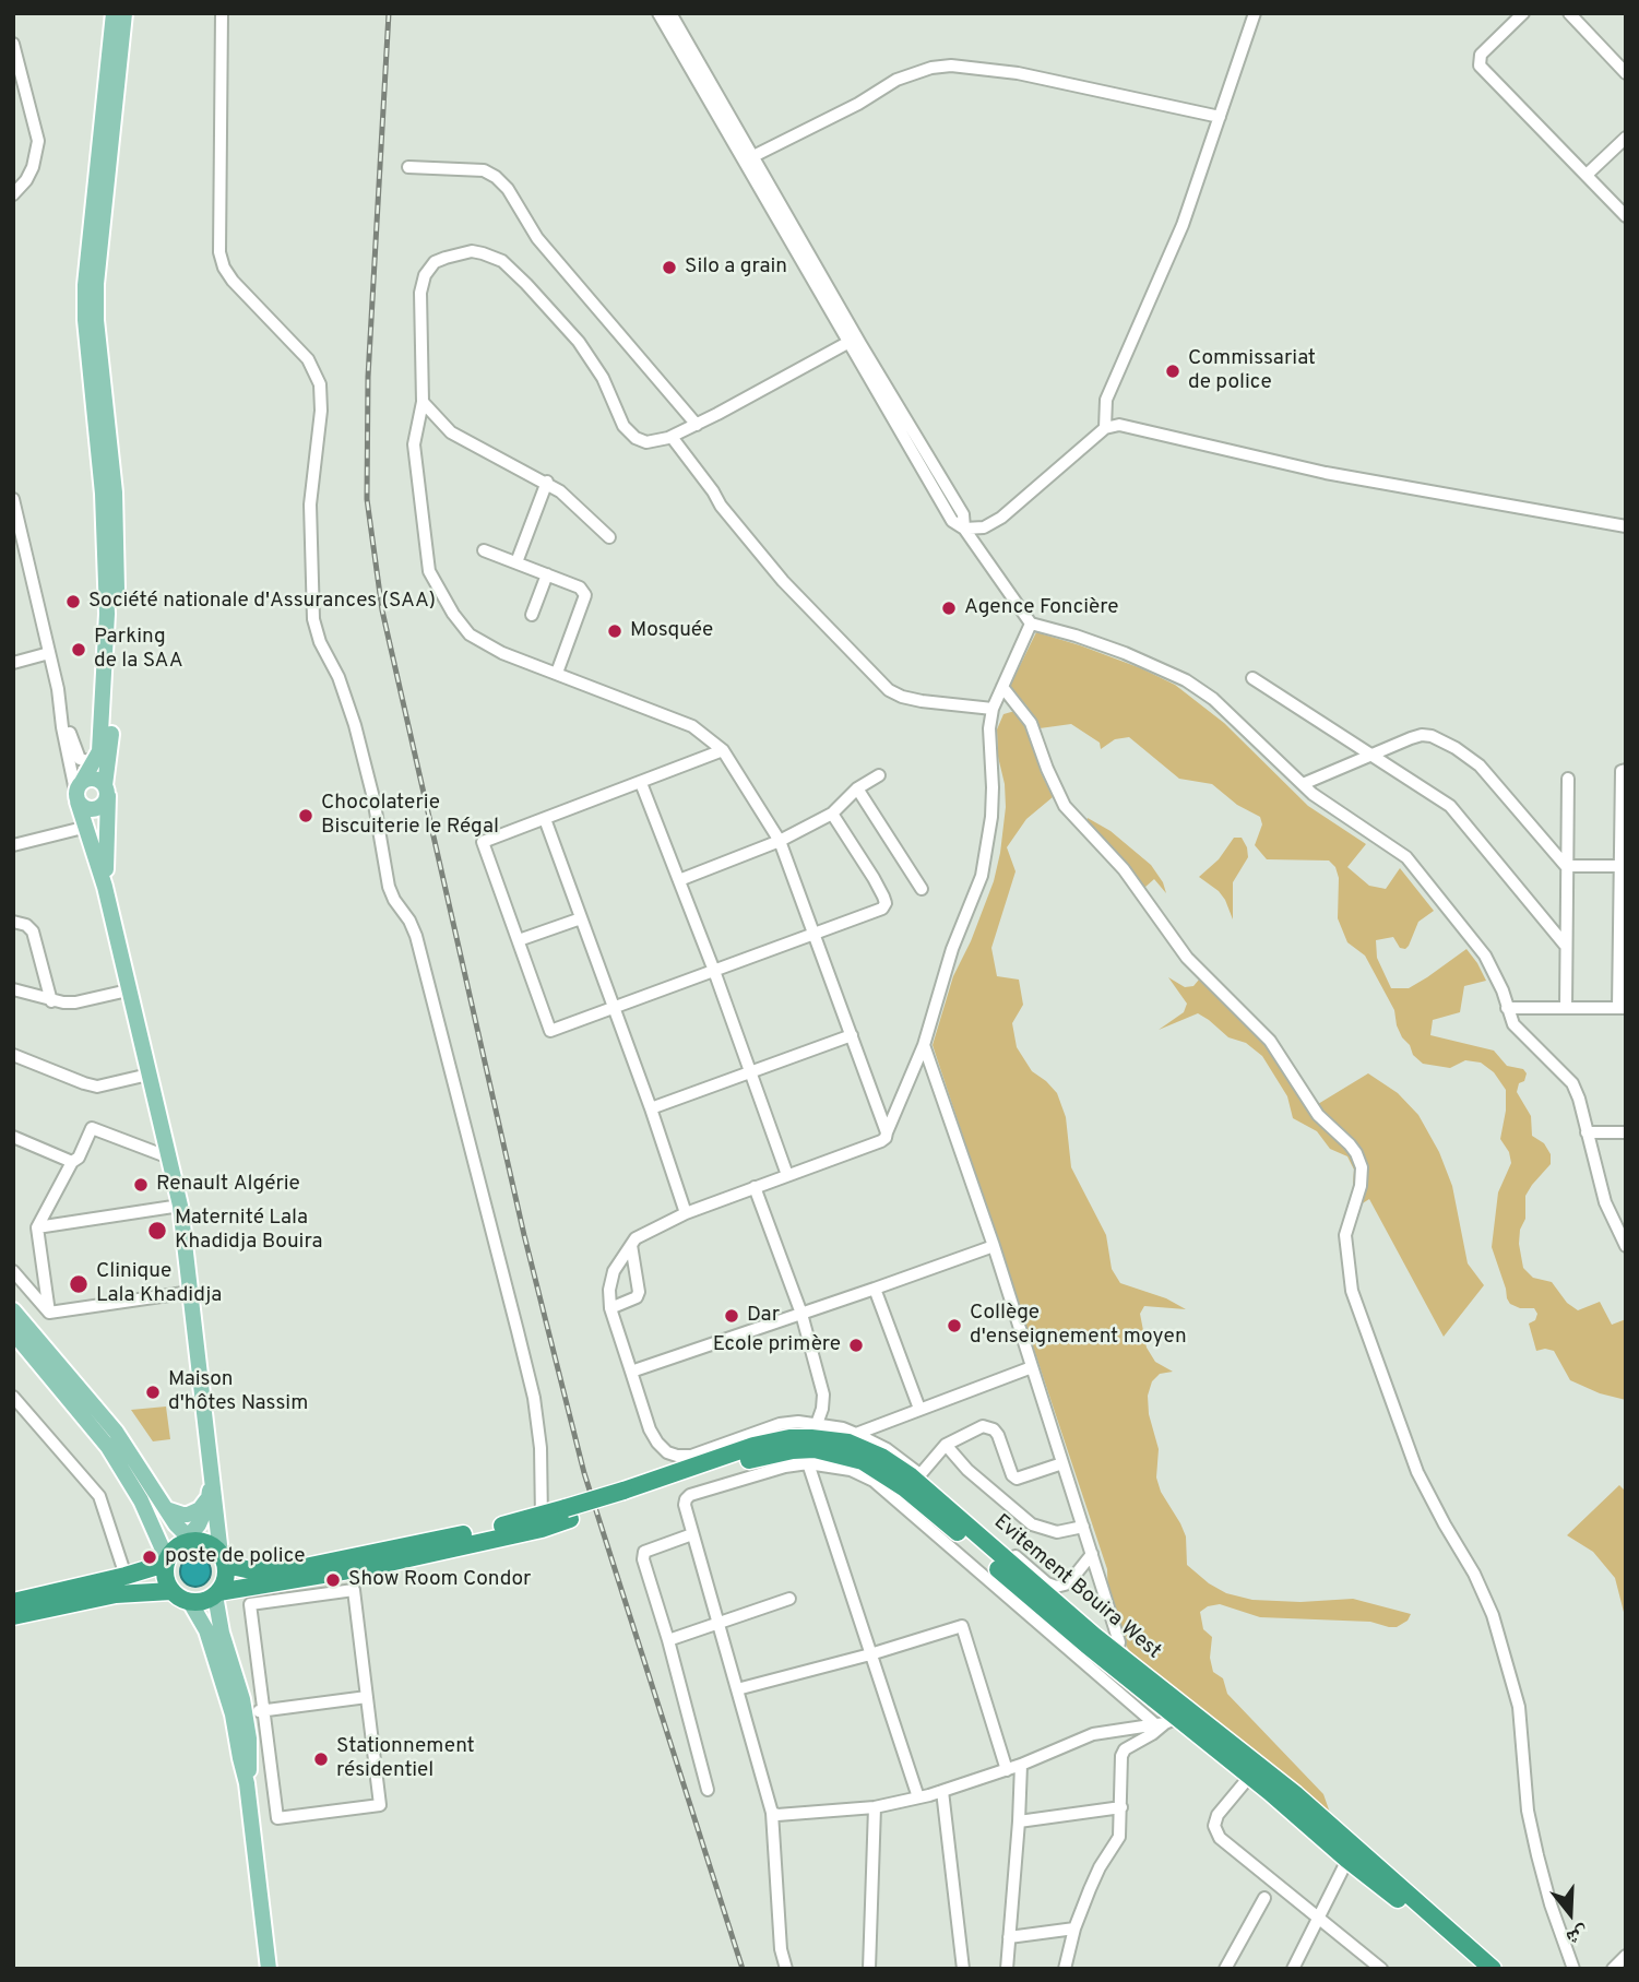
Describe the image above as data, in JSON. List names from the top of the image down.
{
  "streets": {
    "highway": ["Evitement Bouira West"]
  },
  "places": [
    "Silo a grain",
    "Commissariat de police",
    "Société nationale d'Assurances (SAA)",
    "Agence Foncière",
    "Mosquée",
    "Parking de la SAA",
    "Chocolaterie Biscuiterie le Régal",
    "Renault Algérie",
    "Maternité Lala Khadidja Bouira",
    "Clinique Lala Khadidja",
    "Dar",
    "Collège d'enseignement moyen",
    "Ecole primère",
    "Maison d'hôtes Nassim",
    "poste de police",
    "Show Room Condor",
    "Stationnement résidentiel"
  ],
  "north": "bottom"
}
